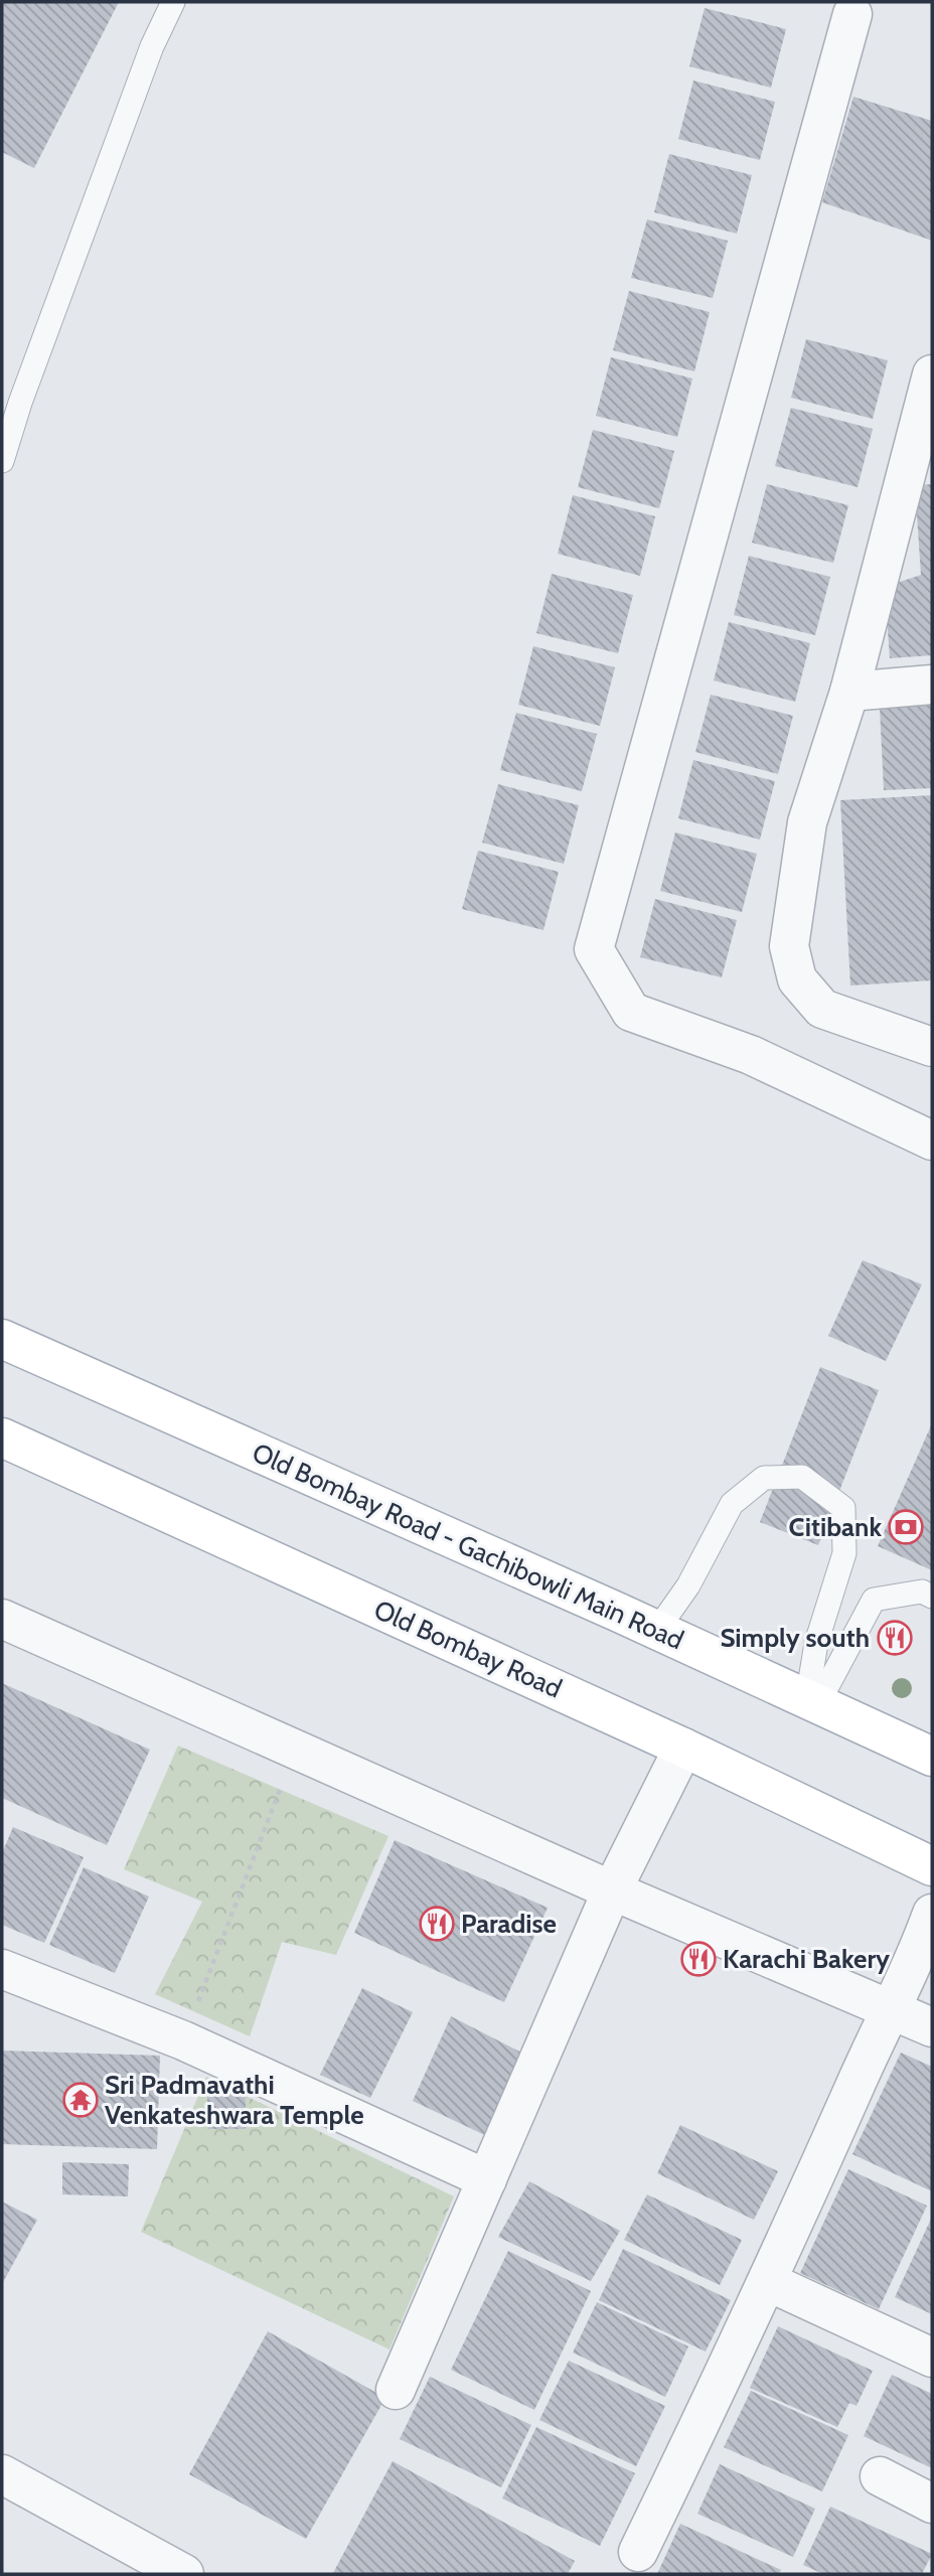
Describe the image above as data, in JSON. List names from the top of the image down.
{
  "streets": {
    "main road": ["Old Bombay Road - Gachibowli Main Road", "Old Bombay Road"]
  },
  "places": {
    "bank": ["Citibank"],
    "restaurant": ["Simply south", "Paradise", "Karachi Bakery"],
    "temple": ["Sri Padmavathi Venkateshwara Temple"]
  }
}
